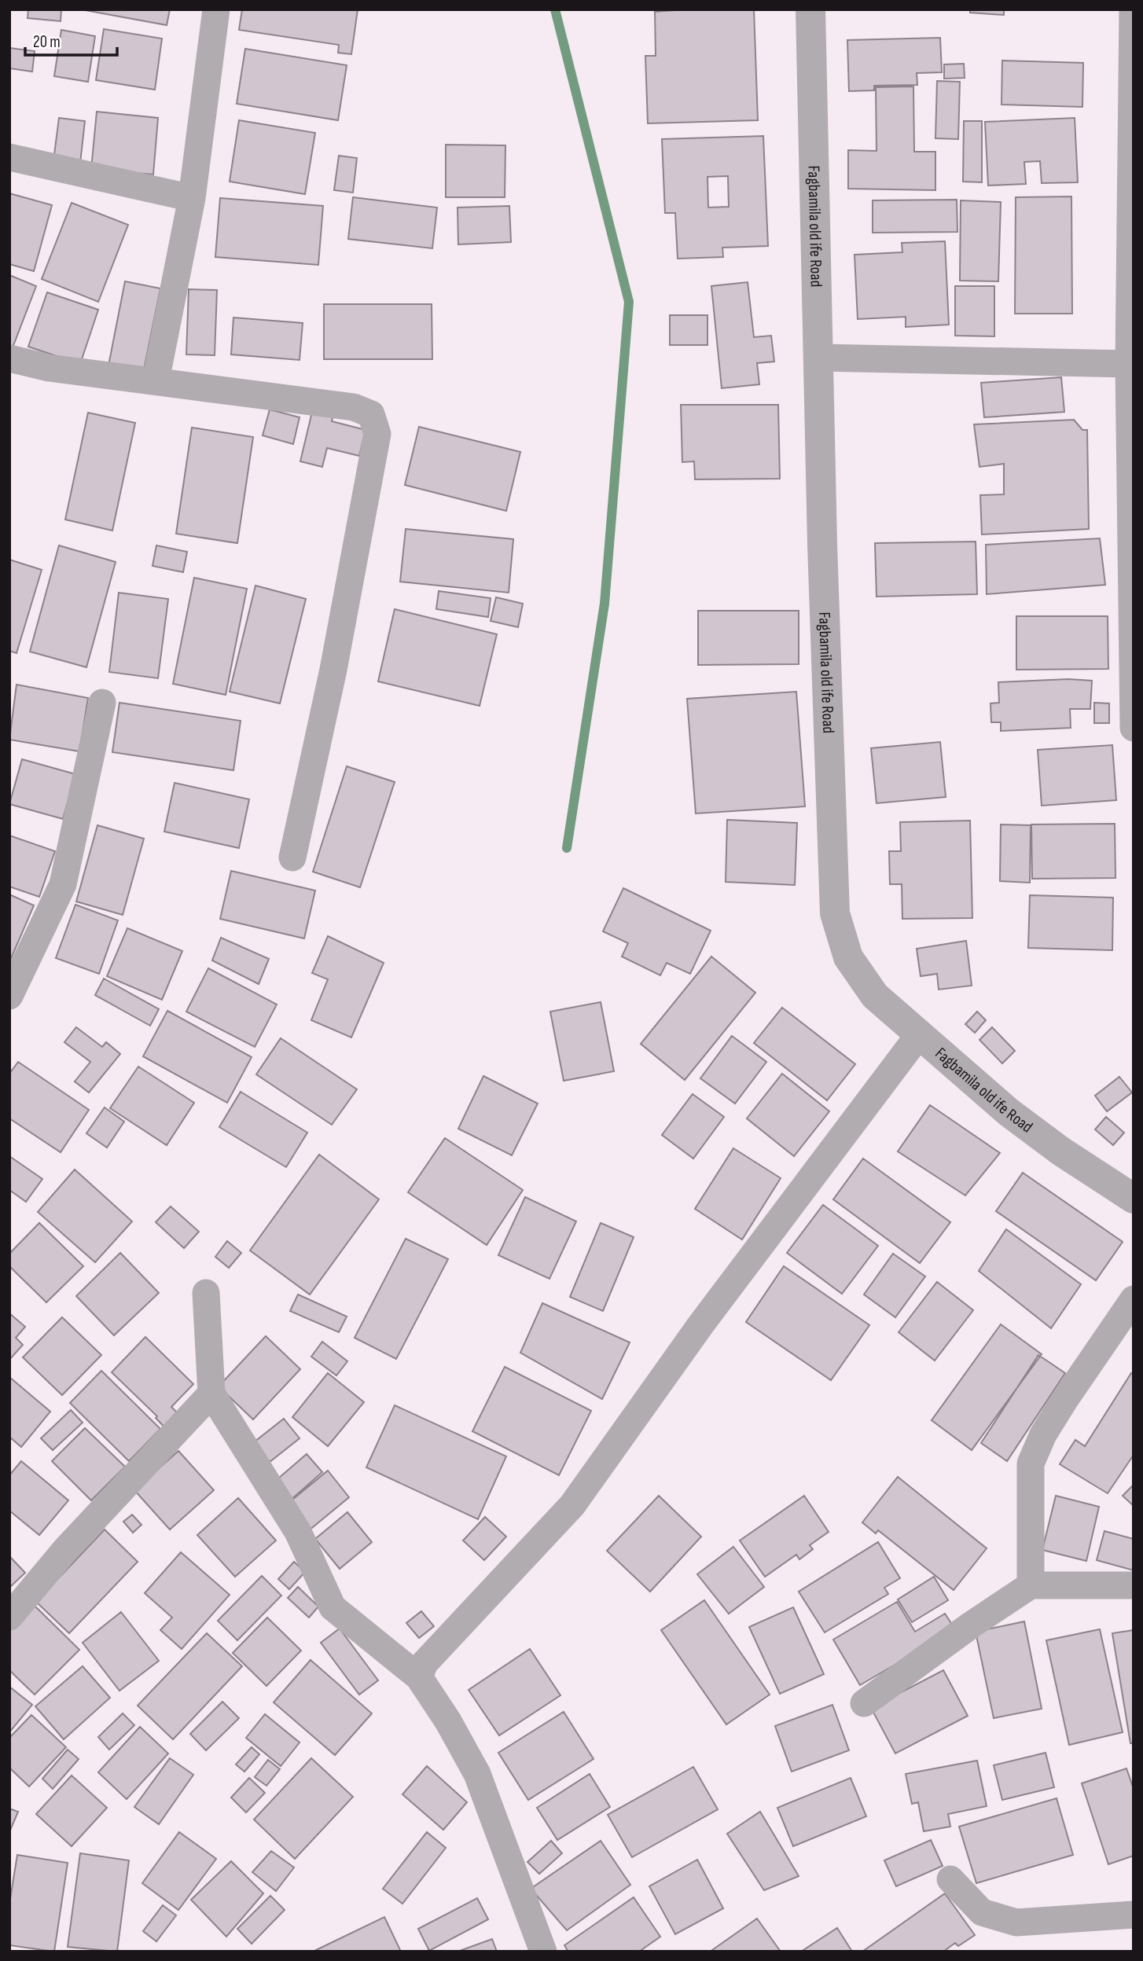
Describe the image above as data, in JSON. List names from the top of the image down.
{
  "streets": {
    "street": ["Fagbamila old ife Road"]
  },
  "scale_bar": "20 m"
}
